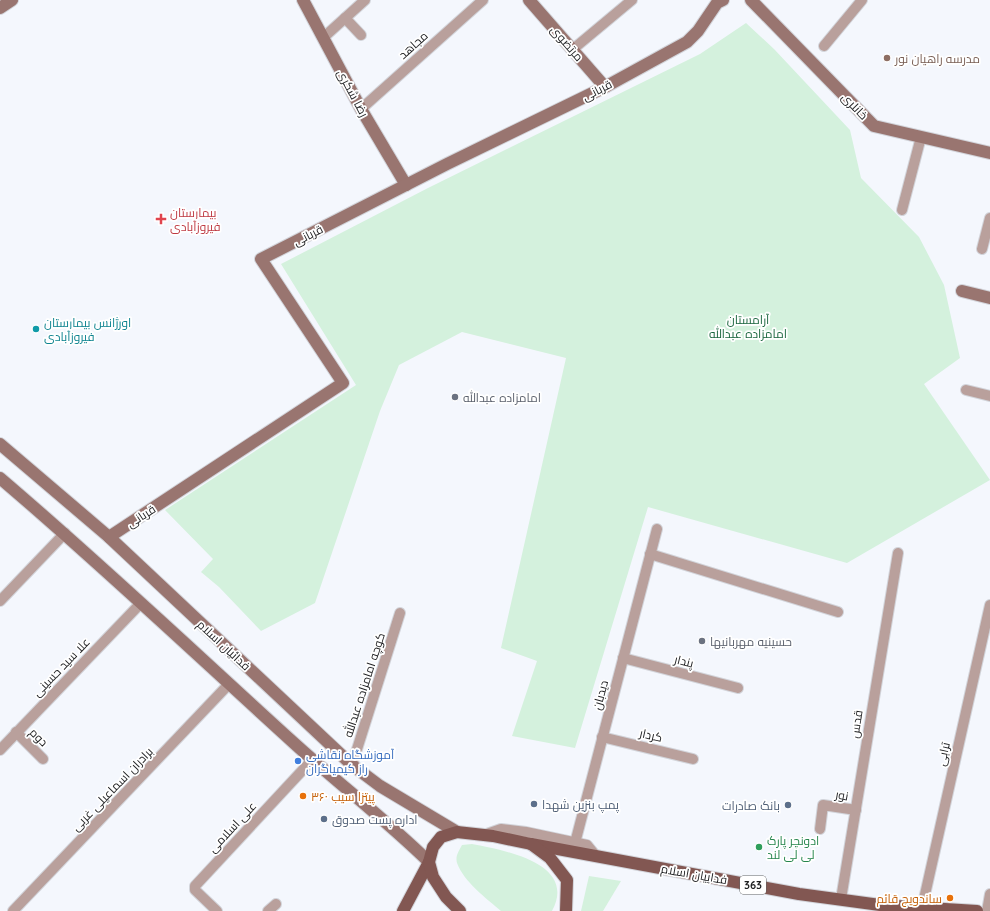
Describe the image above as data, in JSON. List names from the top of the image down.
{
  "streets": {
    "main road": ["فداییان اسلام", "363"],
    "street": [
      "مرتضوی",
      "مجاهد",
      "قربانی",
      "رضا شکری",
      "خانلری",
      "فدائیان اسلام",
      "پندار",
      "علا سید حسینی",
      "کوچه امامزاده عبدالله",
      "دیدبان",
      "قدس",
      "کردار",
      "دوم",
      "ترابی",
      "برادران اسماعیلی غربی",
      "نور",
      "علی اسلامی"
    ]
  },
  "crossings": [
    ["مرتضوی", "قربانی"],
    ["مجاهد", "رضا شکری"],
    ["قربانی", "رضا شکری"],
    ["قربانی", "فدائیان اسلام"],
    ["فدائیان اسلام", "علا سید حسینی"],
    ["فدائیان اسلام", "کوچه امامزاده عبدالله"],
    ["فدائیان اسلام", "برادران اسماعیلی غربی"],
    ["فدائیان اسلام", "علی اسلامی"],
    ["فدائیان اسلام", "فداییان اسلام"],
    ["پندار", "دیدبان"],
    ["علا سید حسینی", "دوم"],
    ["دیدبان", "کردار"],
    ["قدس", "نور"],
    ["قدس", "فداییان اسلام"],
    ["ترابی", "فداییان اسلام"]
  ],
  "parks": ["آرامستان امامزاده عبدالله"],
  "places": {
    "other": [
      "مدرسه راهیان نور",
      "اورژانس بیمارستان فیروزآبادی",
      "امامزاده عبدالله",
      "حسینیه مهربانیها",
      "آموزشگاه نقاشی راز کیمیاگران",
      "پیتزا سیب ۳۶۰",
      "پمپ بنزین شهدا",
      "بانک صادرات",
      "اداره پست صدوق",
      "ادونچر پارک لی لی لند",
      "ساندویچ قائم"
    ],
    "health": ["بیمارستان فیروزآبادی"]
  }
}
